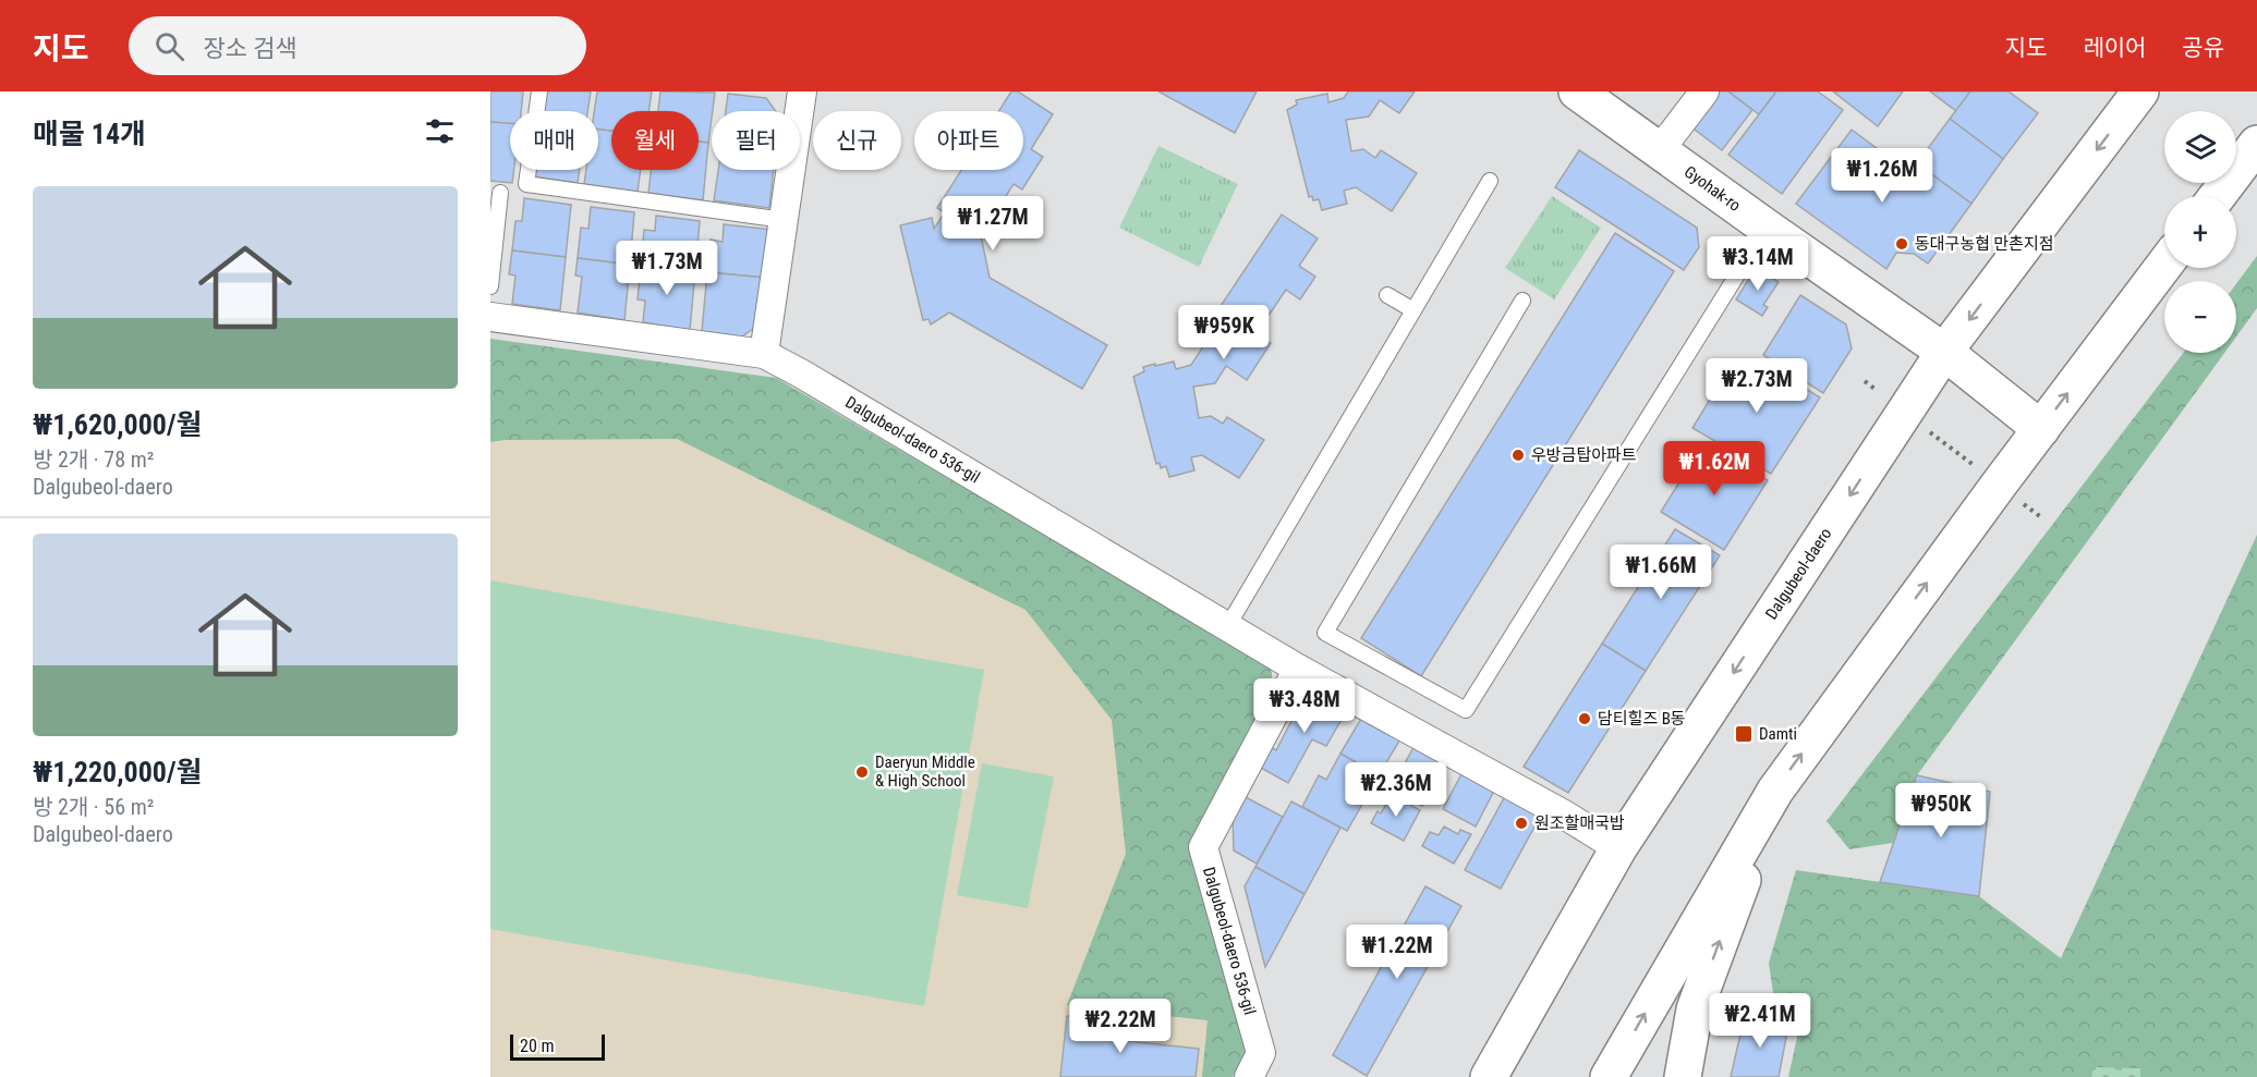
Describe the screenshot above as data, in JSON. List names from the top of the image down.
{
  "streets": {
    "main road": ["Gyohak-ro", "Dalgubeol-daero"],
    "street": ["Dalgubeol-daero 536-gil"]
  },
  "crossings": [
    ["Gyohak-ro", "Dalgubeol-daero"],
    ["Dalgubeol-daero 536-gil", "Dalgubeol-daero"]
  ],
  "places": {
    "other": [
      "동대구농협 만촌지점",
      "우방금탑아파트",
      "담티힐즈 B동",
      "Daeryun Middle & High School",
      "원조할매국밥"
    ],
    "transit": ["Damti"]
  },
  "scale_bar": "20 m",
  "page": {
    "header": "지도",
    "search": "장소 검색",
    "nav": ["지도", "레이어", "공유"],
    "heading": "매물 14개",
    "map_buttons": ["+", "−"],
    "chip": [
      "매매",
      "월세",
      "필터",
      "신규",
      "아파트"
    ],
    "price": [
      "₩1.26M",
      "₩1.27M",
      "₩3.14M",
      "₩1.73M",
      "₩959K",
      "₩2.73M",
      "₩1.62M",
      "₩1.66M",
      "₩3.48M",
      "₩2.36M",
      "₩950K",
      "₩1.22M",
      "₩2.41M",
      "₩2.22M"
    ],
    "list": [
      {
        "name": "₩1,620,000/월",
        "note": "방 2개 · 78 m² · Dalgubeol-daero"
      },
      {
        "name": "₩1,220,000/월",
        "note": "방 2개 · 56 m² · Dalgubeol-daero"
      }
    ],
    "scale": "20 m"
  }
}
